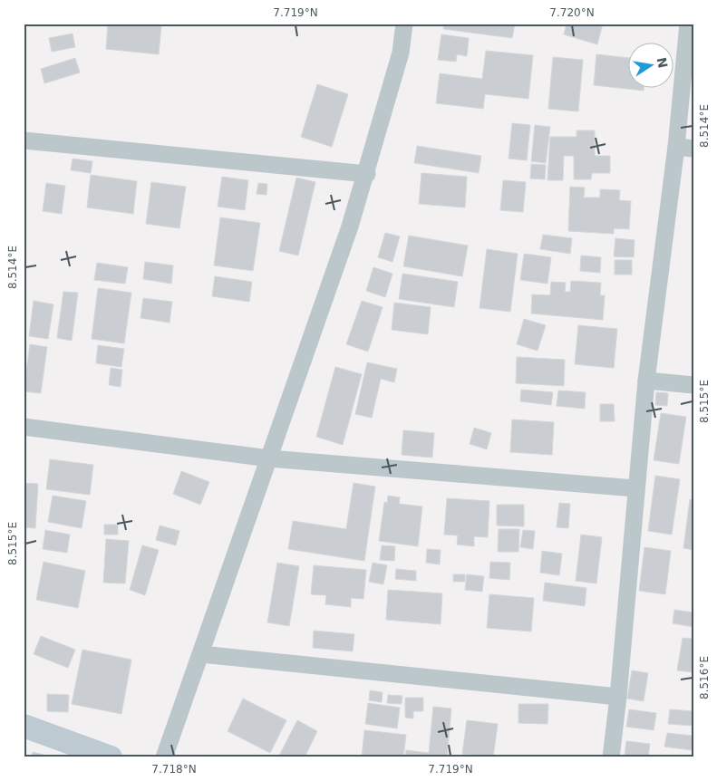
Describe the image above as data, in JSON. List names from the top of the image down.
{
  "north": "right",
  "coordinates": [
    "7.719°N",
    "7.720°N",
    "8.514°E",
    "8.515°E",
    "8.516°E",
    "7.718°N"
  ]
}
